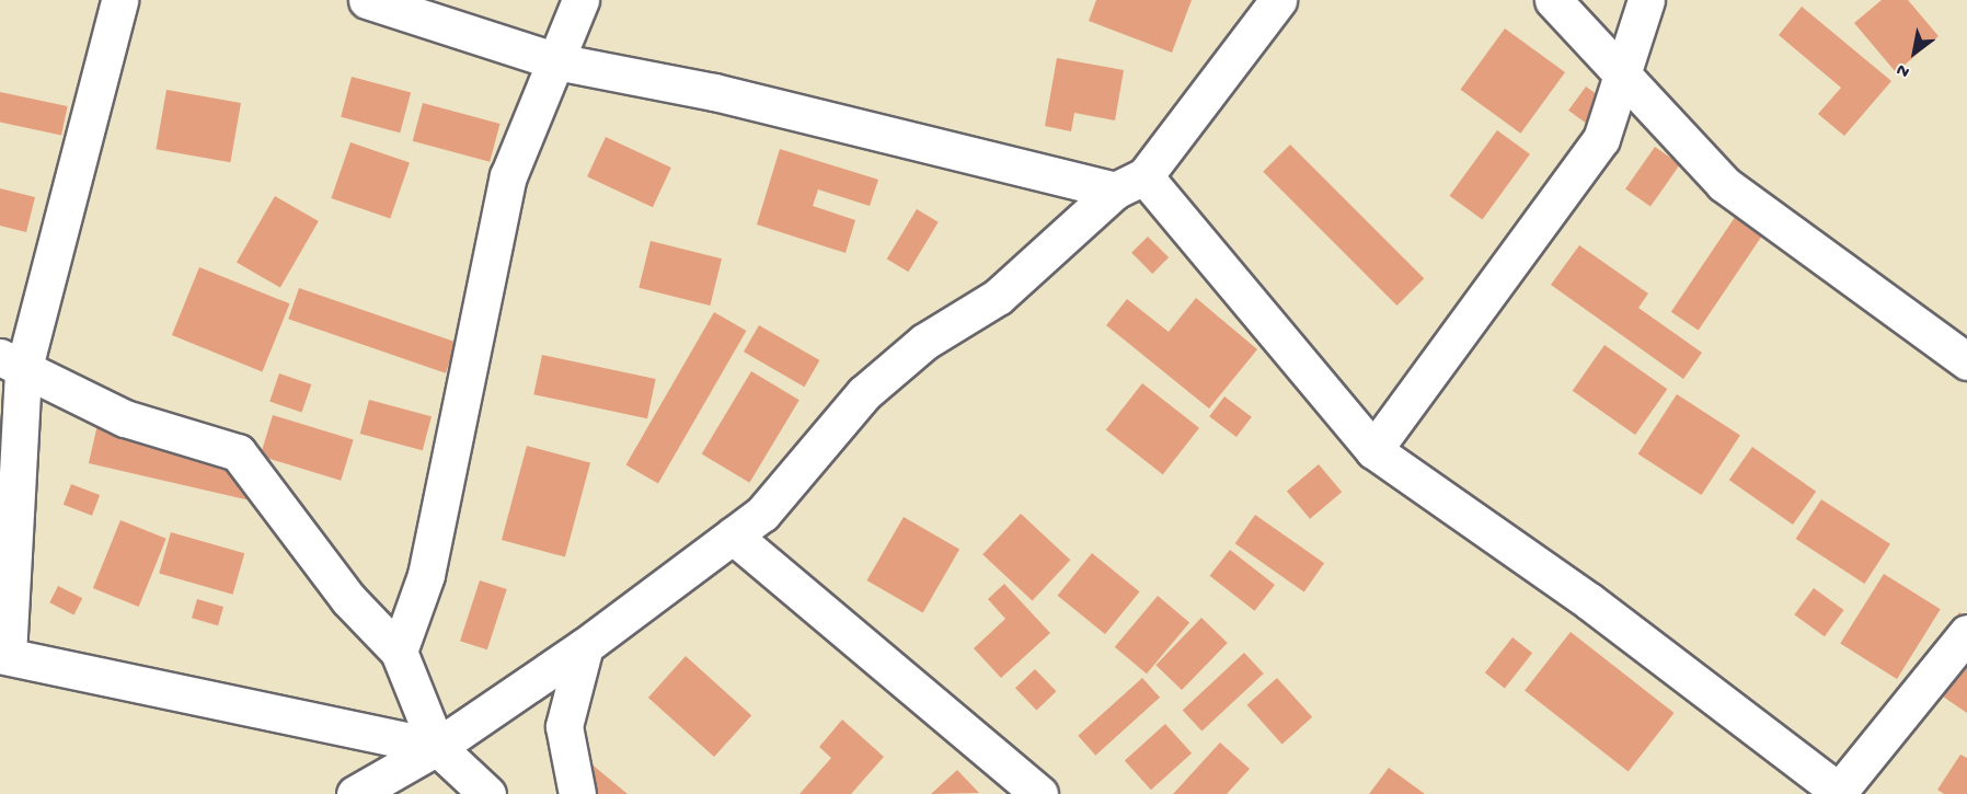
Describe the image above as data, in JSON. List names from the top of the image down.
{
  "north": "bottom left"
}
